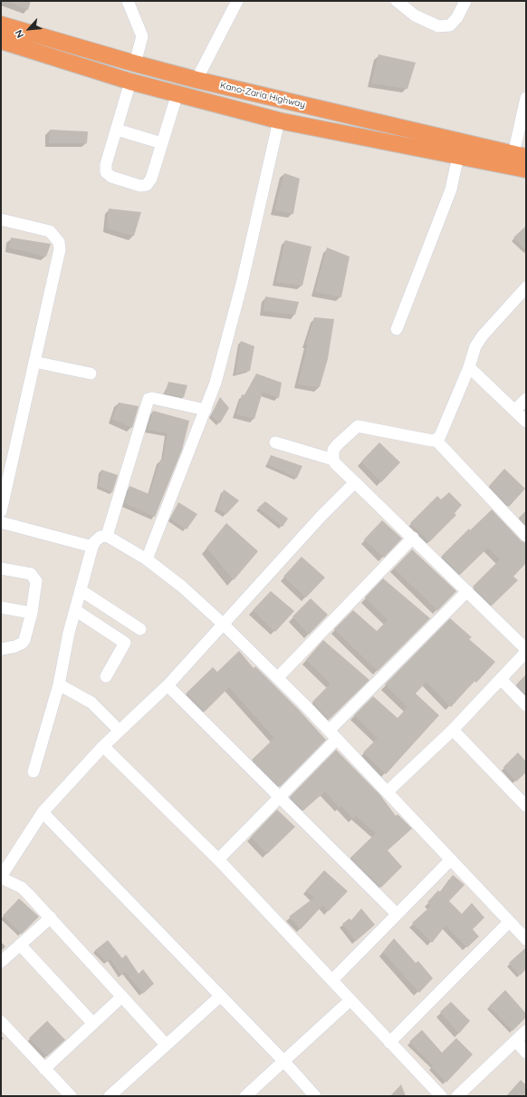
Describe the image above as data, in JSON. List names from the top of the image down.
{
  "streets": {
    "highway": ["Kano-Zaria Highway"]
  },
  "north": "bottom left"
}
